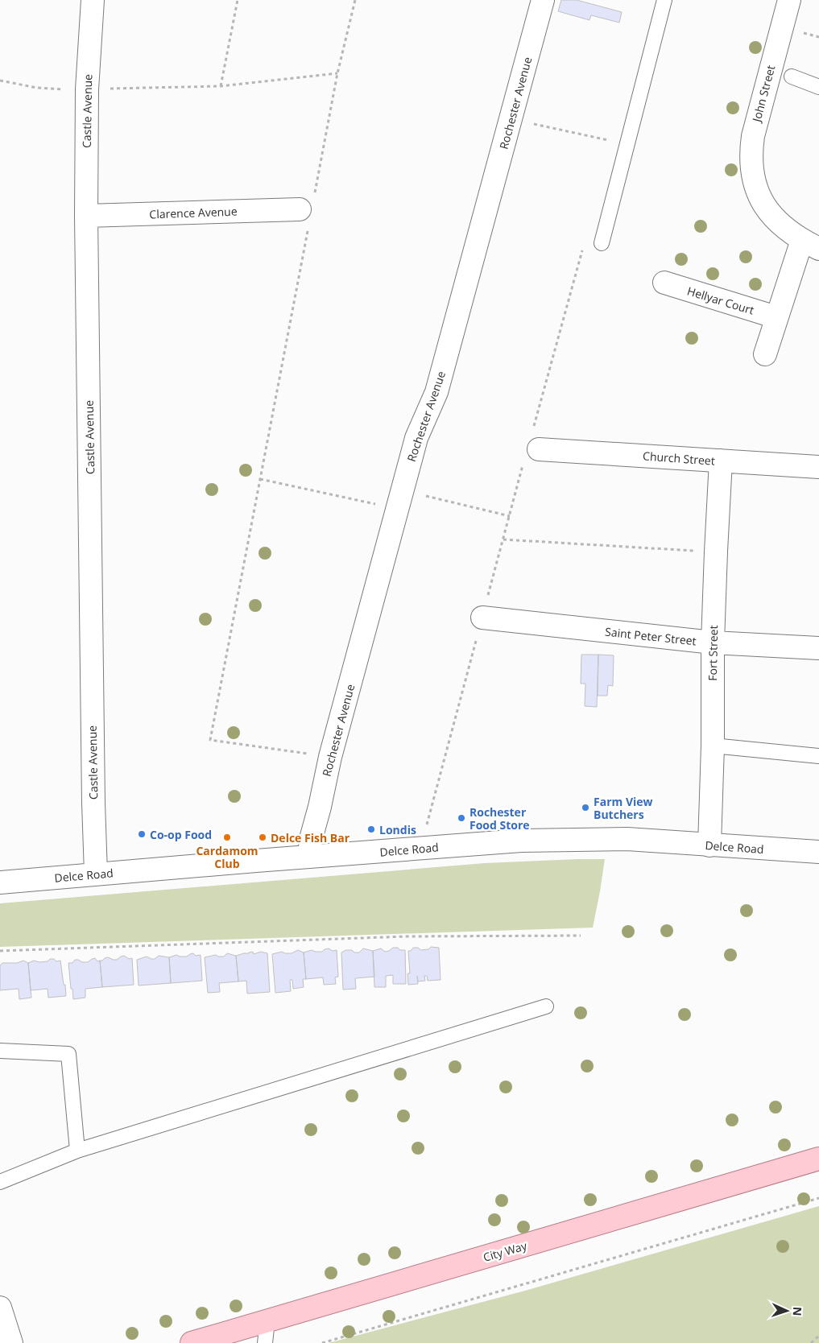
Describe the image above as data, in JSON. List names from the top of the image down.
{
  "streets": {
    "main road": ["City Way"],
    "street": [
      "John Street",
      "Rochester Avenue",
      "Castle Avenue",
      "Clarence Avenue",
      "Hellyar Court",
      "Church Street",
      "Saint Peter Street",
      "Fort Street",
      "Delce Road"
    ]
  },
  "crossings": [
    ["Rochester Avenue", "Delce Road"],
    ["Castle Avenue", "Clarence Avenue"],
    ["Castle Avenue", "Delce Road"],
    ["Church Street", "Fort Street"],
    ["Saint Peter Street", "Fort Street"],
    ["Fort Street", "Delce Road"]
  ],
  "places": [
    "Farm View Butchers",
    "Rochester Food Store",
    "Londis",
    "Co-op Food",
    "Cardamom Club",
    "Delce Fish Bar"
  ],
  "north": "right"
}
